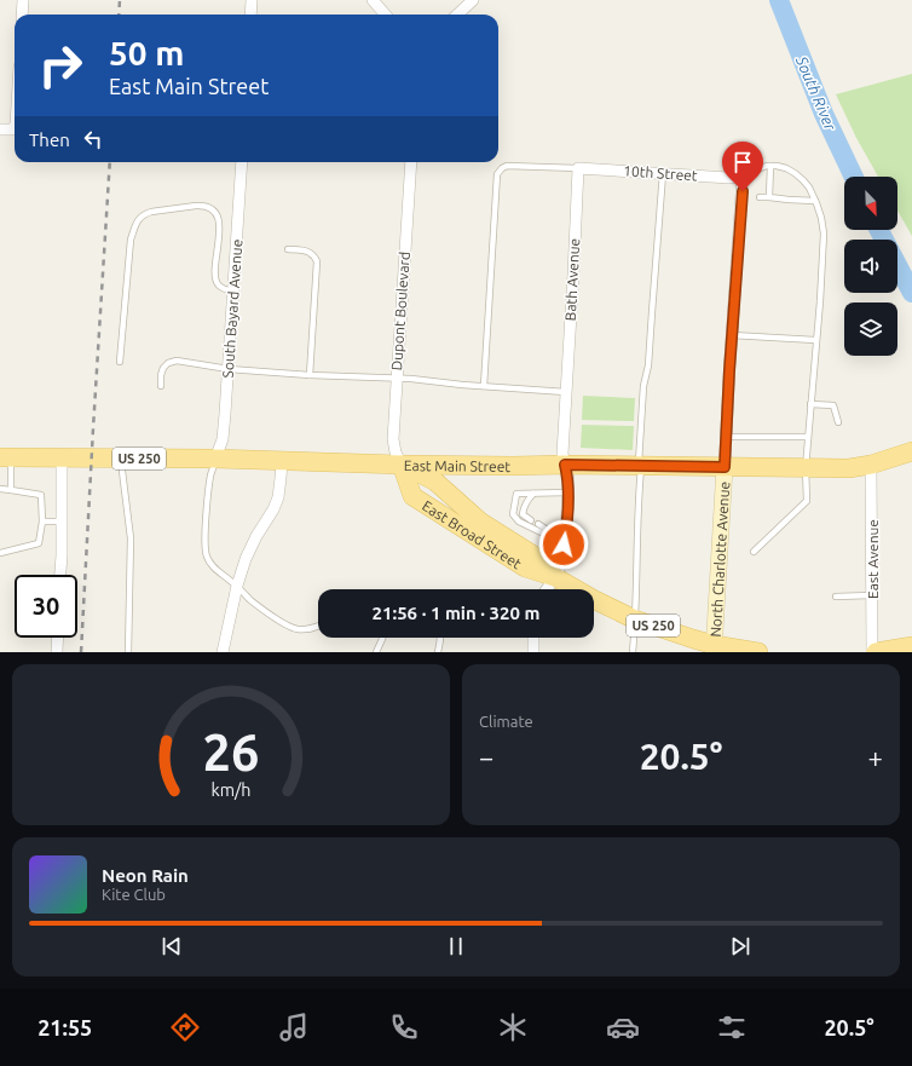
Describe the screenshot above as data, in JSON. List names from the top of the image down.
{
  "streets": {
    "main road": ["US 250", "East Main Street", "East Broad Street"],
    "street": [
      "10th Street",
      "Bath Avenue",
      "South Bayard Avenue",
      "Dupont Boulevard",
      "North Charlotte Avenue",
      "East Avenue"
    ]
  },
  "crossings": [
    ["10th Street", "Bath Avenue"],
    ["Bath Avenue", "East Main Street"],
    ["Bath Avenue", "East Broad Street"],
    ["South Bayard Avenue", "East Main Street"],
    ["Dupont Boulevard", "East Main Street"],
    ["Dupont Boulevard", "East Broad Street"],
    ["East Main Street", "East Broad Street"],
    ["East Main Street", "North Charlotte Avenue"],
    ["East Main Street", "East Avenue"],
    ["East Broad Street", "North Charlotte Avenue"]
  ],
  "water": ["South River"],
  "north": "bottom right",
  "page": {
    "turn": ["50 m", "East Main Street"],
    "then": "Then",
    "limit": "30",
    "trip": "21:56 · 1 min · 320 m",
    "tile": "Climate",
    "heat": ["−", "20.5°", "+"],
    "song": ["Neon Rain", "Kite Club"],
    "tabs": ["21:55", "20.5°"],
    "gauge": ["26", "km/h"]
  }
}
